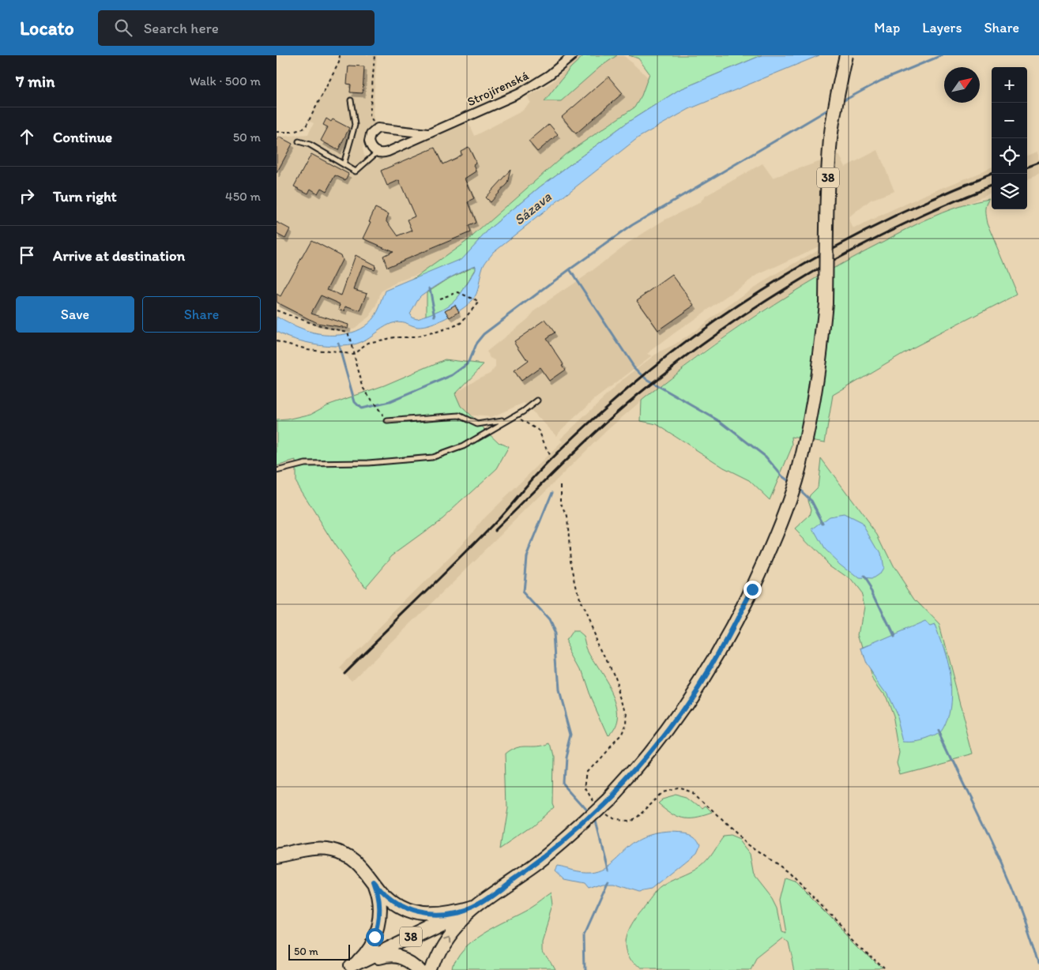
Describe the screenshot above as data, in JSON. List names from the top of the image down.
{
  "streets": {
    "main road": ["38"],
    "street": ["Strojírenská"]
  },
  "water": ["Sázava"],
  "scale_bar": "50 m",
  "north": "top right",
  "page": {
    "header": "Locato",
    "search": "Search here",
    "nav": ["Map", "Layers", "Share"],
    "heading": ["7 min", "Walk · 500 m"],
    "map_buttons": ["+", "−"],
    "list": [
      ["Continue", "50 m"],
      ["Turn right", "450 m"],
      "Arrive at destination"
    ],
    "buttons": ["Save", "Share"],
    "scale": "50 m"
  }
}
